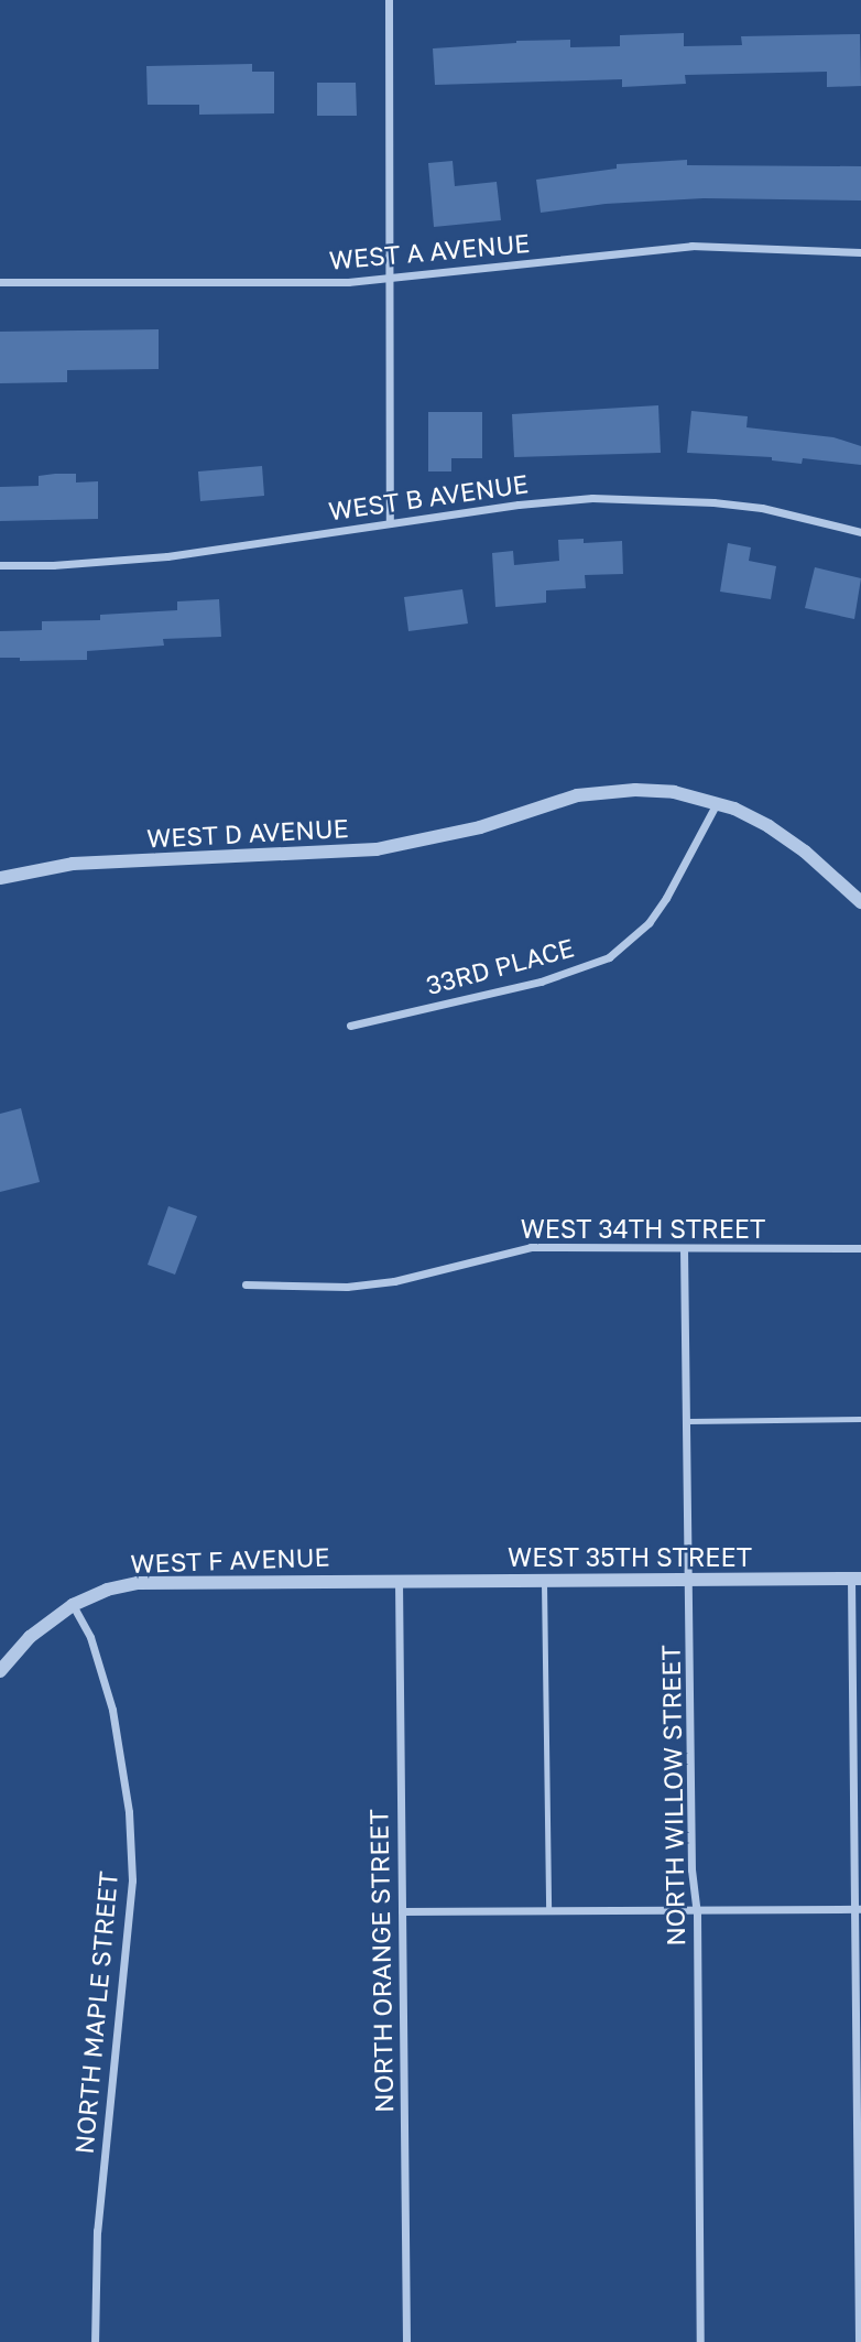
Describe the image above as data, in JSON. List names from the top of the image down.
{
  "streets": {
    "street": [
      "WEST A AVENUE",
      "WEST B AVENUE",
      "WEST D AVENUE",
      "33RD PLACE",
      "WEST 34TH STREET",
      "WEST 35TH STREET",
      "WEST F AVENUE",
      "NORTH WILLOW STREET",
      "NORTH ORANGE STREET",
      "NORTH MAPLE STREET"
    ]
  },
  "crossings": [
    ["WEST D AVENUE", "33RD PLACE"],
    ["WEST 34TH STREET", "NORTH WILLOW STREET"],
    ["WEST 35TH STREET", "WEST F AVENUE"],
    ["WEST 35TH STREET", "NORTH WILLOW STREET"],
    ["WEST 35TH STREET", "NORTH ORANGE STREET"],
    ["WEST F AVENUE", "NORTH ORANGE STREET"],
    ["WEST F AVENUE", "NORTH MAPLE STREET"]
  ]
}
